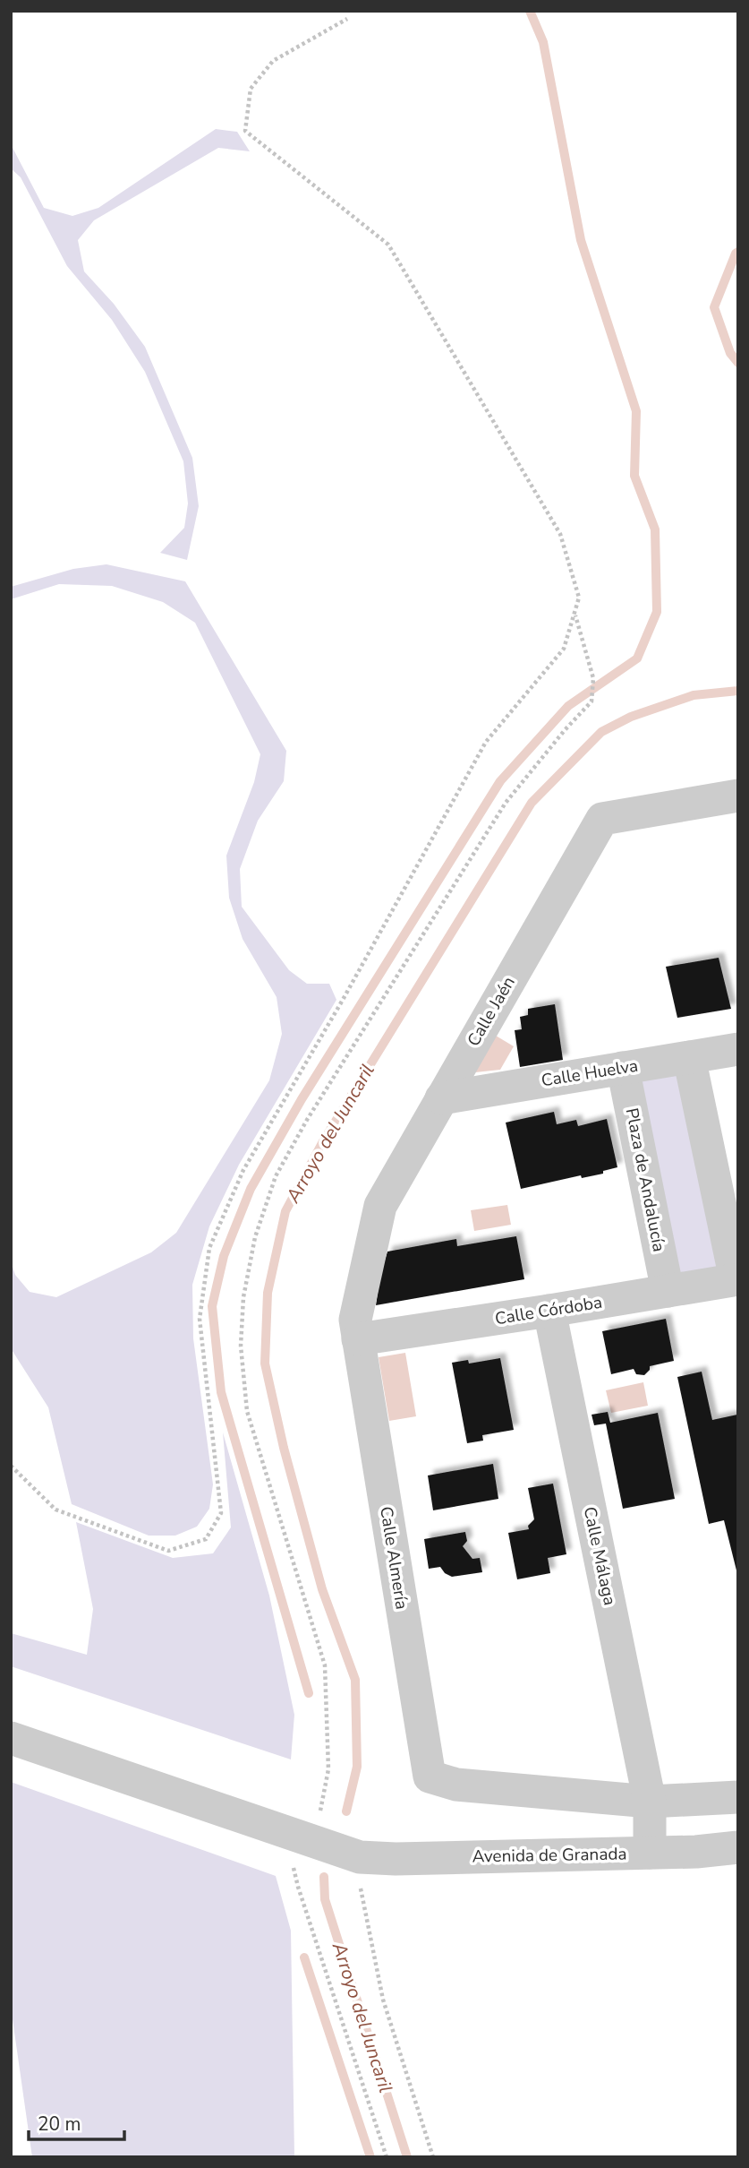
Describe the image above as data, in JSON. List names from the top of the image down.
{
  "streets": {
    "street": [
      "Calle Jaén",
      "Calle Huelva",
      "Plaza de Andalucía",
      "Calle Córdoba",
      "Calle Málaga",
      "Calle Almería",
      "Avenida de Granada"
    ]
  },
  "crossings": [
    ["Calle Jaén", "Calle Huelva"],
    ["Calle Jaén", "Calle Córdoba"],
    ["Calle Jaén", "Calle Almería"],
    ["Calle Huelva", "Plaza de Andalucía"],
    ["Plaza de Andalucía", "Calle Córdoba"],
    ["Calle Córdoba", "Calle Málaga"],
    ["Calle Córdoba", "Calle Almería"],
    ["Calle Málaga", "Calle Almería"],
    ["Calle Málaga", "Avenida de Granada"]
  ],
  "water": ["Arroyo del Juncaril"],
  "scale_bar": "20 m"
}
